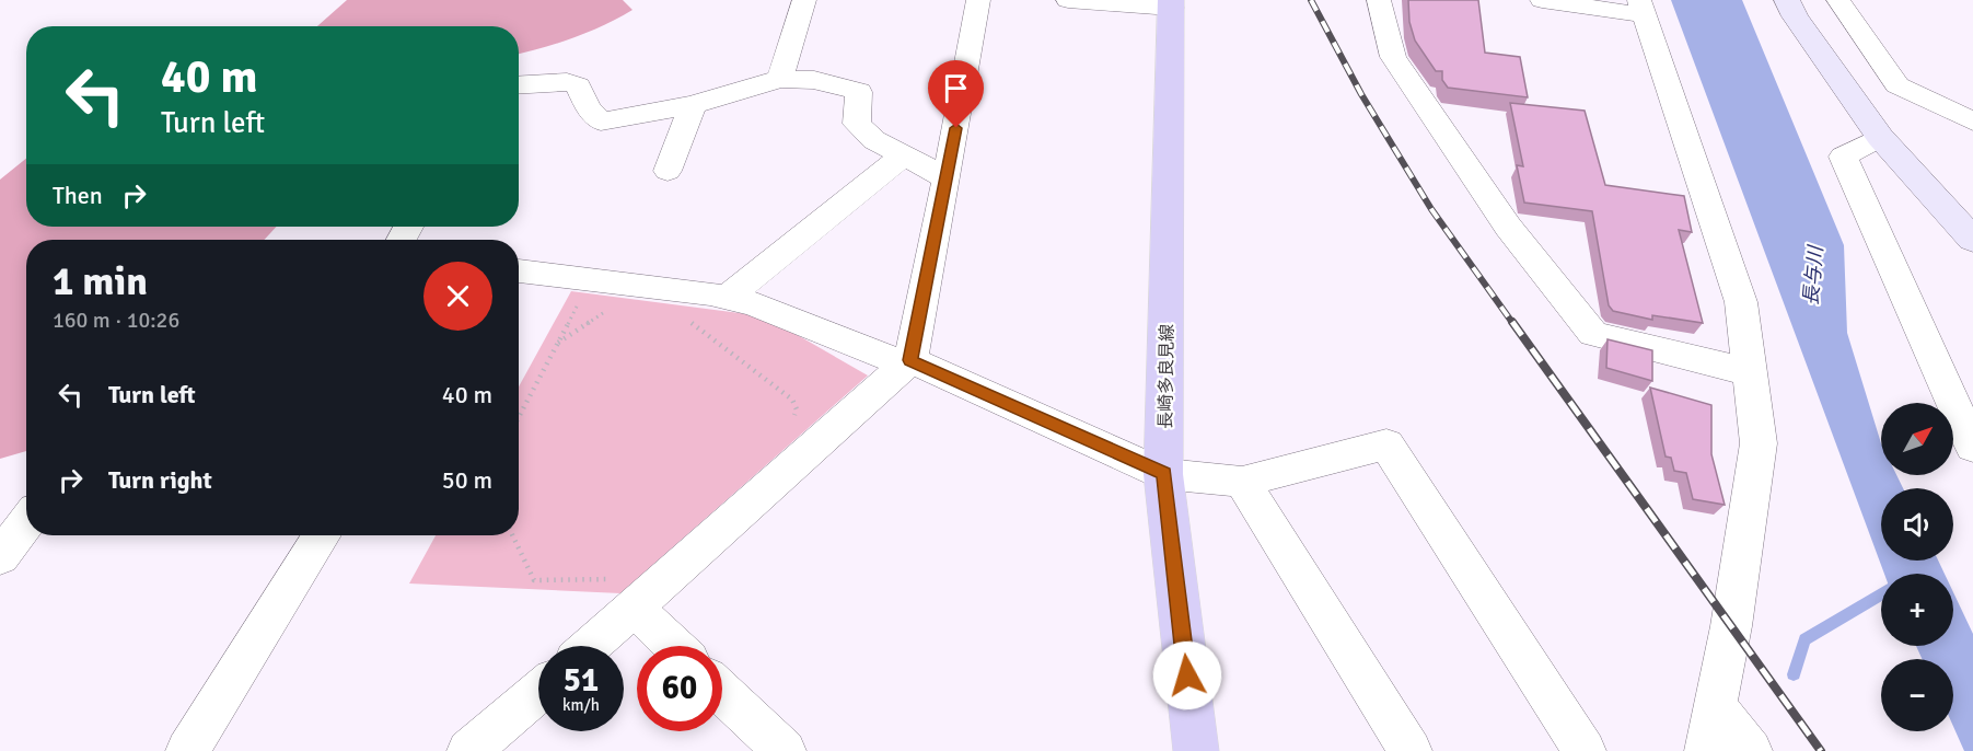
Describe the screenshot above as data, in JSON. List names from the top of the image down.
{
  "streets": {
    "main road": ["長崎多良見線"]
  },
  "water": ["長与川"],
  "north": "top right",
  "page": {
    "turn": ["40 m", "Turn left"],
    "then": "Then",
    "heading": ["1 min", "160 m · 10:26"],
    "list": [
      {
        "name": "Turn left",
        "value": "40 m"
      },
      {
        "name": "Turn right",
        "value": "50 m"
      }
    ],
    "map_buttons": ["+", "−"],
    "speed": "51 km/h",
    "limit": "60"
  }
}
